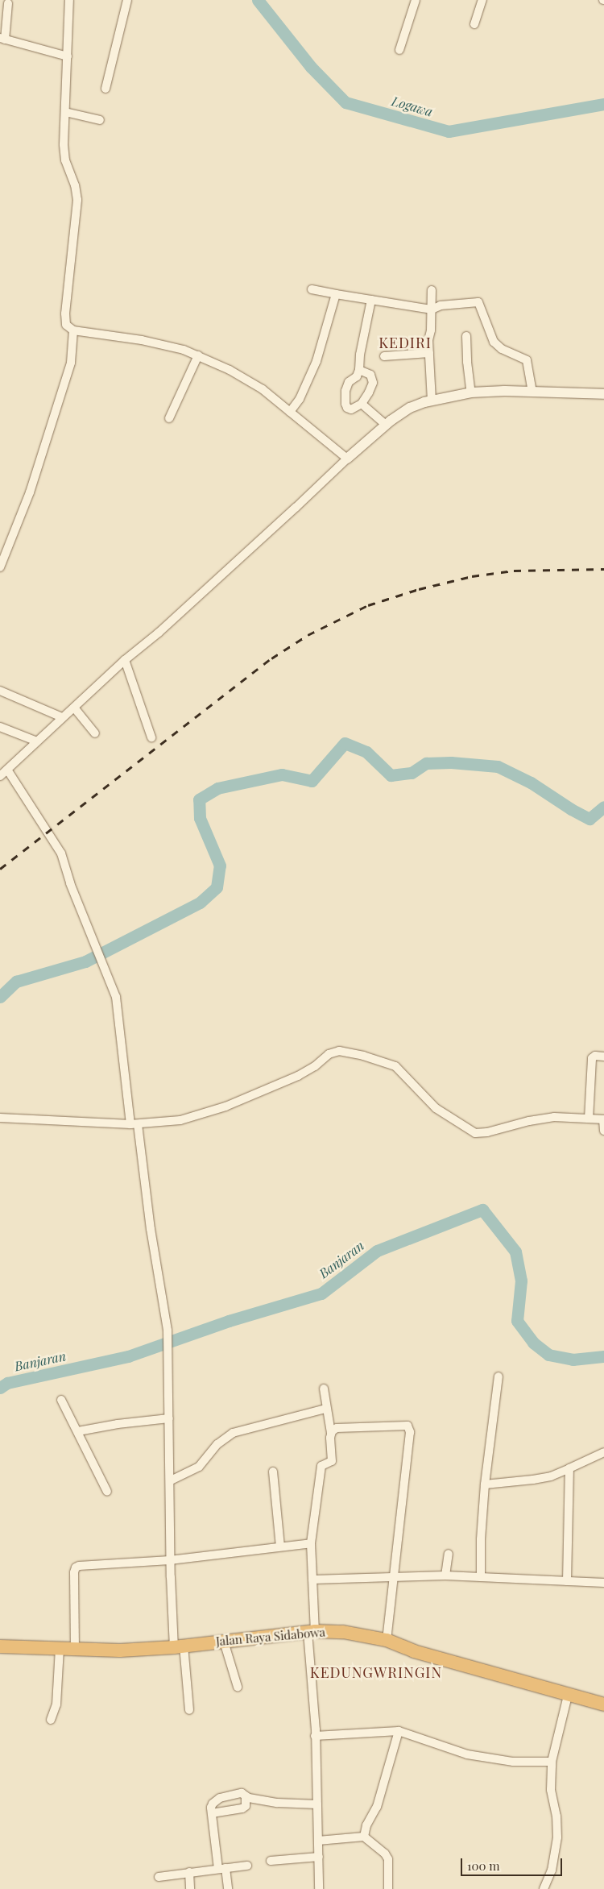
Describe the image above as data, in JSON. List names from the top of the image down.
{
  "streets": {
    "highway": ["Jalan Raya Sidabowa"]
  },
  "districts": ["KEDIRI", "KEDUNGWRINGIN"],
  "water": ["Logawa", "Banjaran"],
  "scale_bar": "100 m"
}
